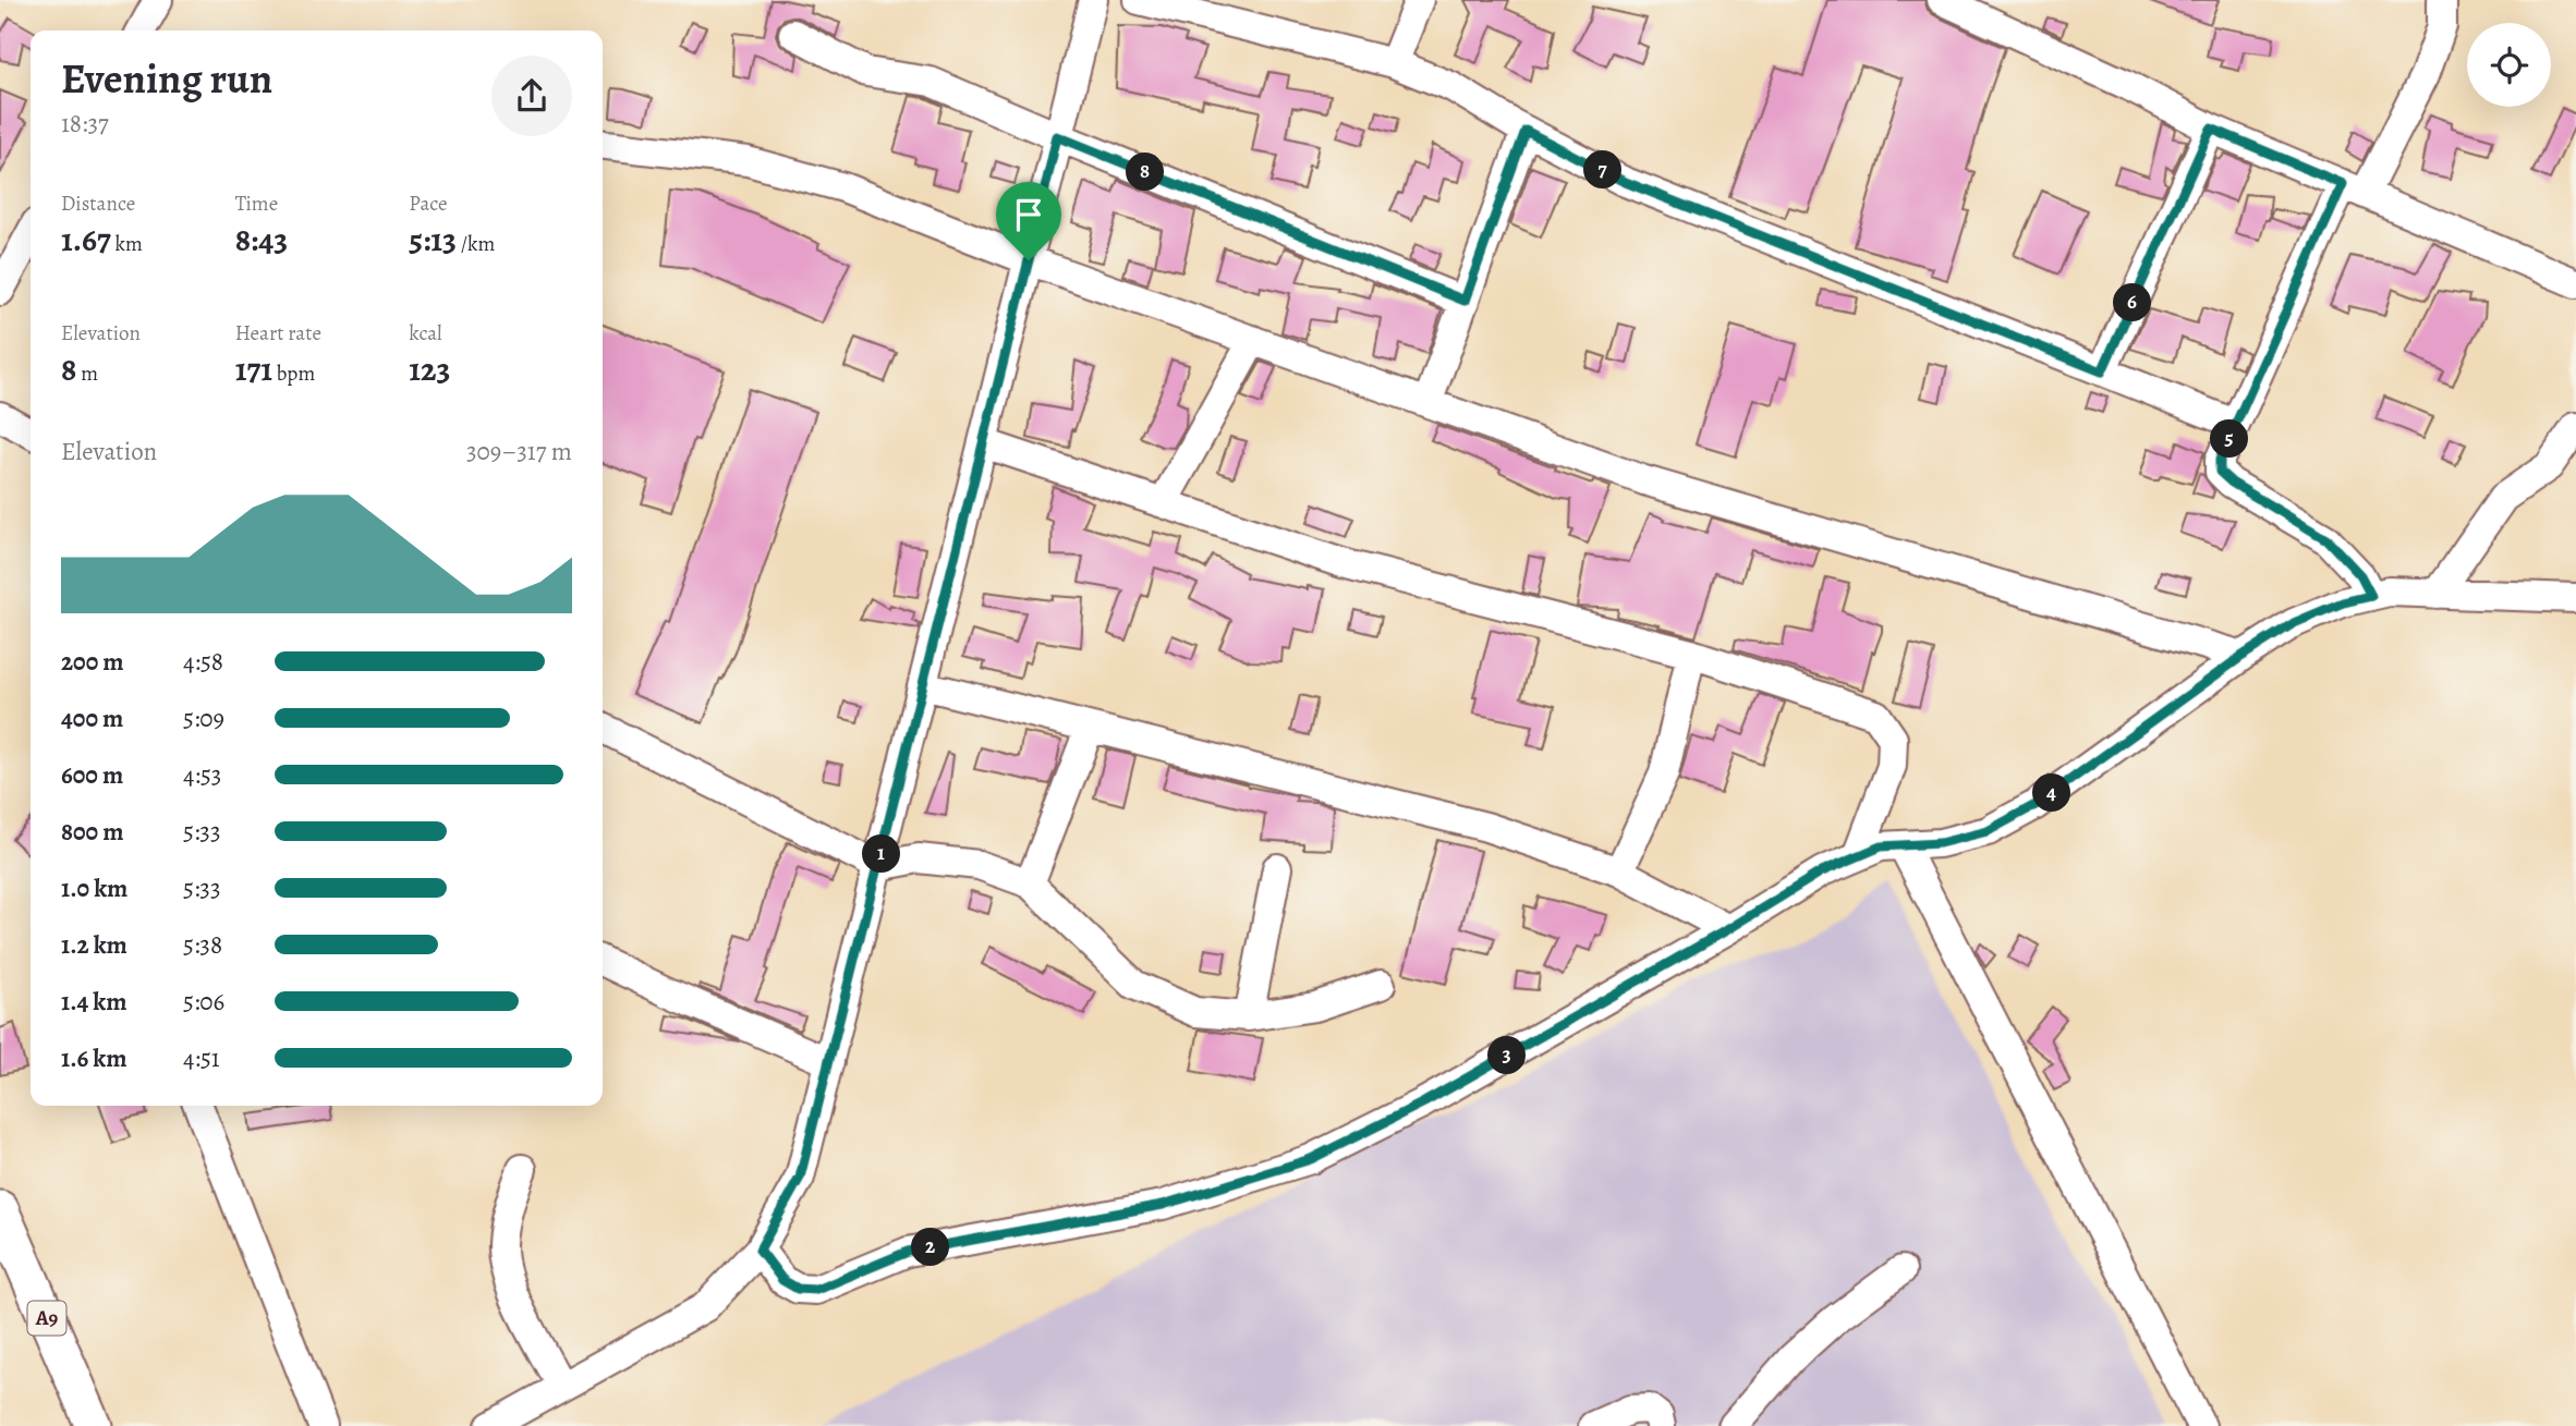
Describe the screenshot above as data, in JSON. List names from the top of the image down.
{
  "streets": {
    "main road": ["A9"]
  },
  "page": {
    "heading": ["Evening run", "18:37"],
    "pins": [
      "7",
      "8",
      "6",
      "5",
      "4",
      "1",
      "3",
      "2"
    ],
    "stats": [
      ["Distance", "1.67 km"],
      ["Time", "8:43"],
      ["Pace", "5:13 /km"],
      ["Elevation", "8 m"],
      ["Heart rate", "171 bpm"],
      ["kcal", "123"]
    ],
    "chart": ["Elevation", "309–317 m"],
    "list": [
      {
        "name": "200 m",
        "note": "4:58"
      },
      {
        "name": "400 m",
        "note": "5:09"
      },
      {
        "name": "600 m",
        "note": "4:53"
      },
      {
        "name": "800 m",
        "note": "5:33"
      },
      {
        "name": "1.0 km",
        "note": "5:33"
      },
      {
        "name": "1.2 km",
        "note": "5:38"
      },
      {
        "name": "1.4 km",
        "note": "5:06"
      },
      {
        "name": "1.6 km",
        "note": "4:51"
      }
    ]
  }
}
